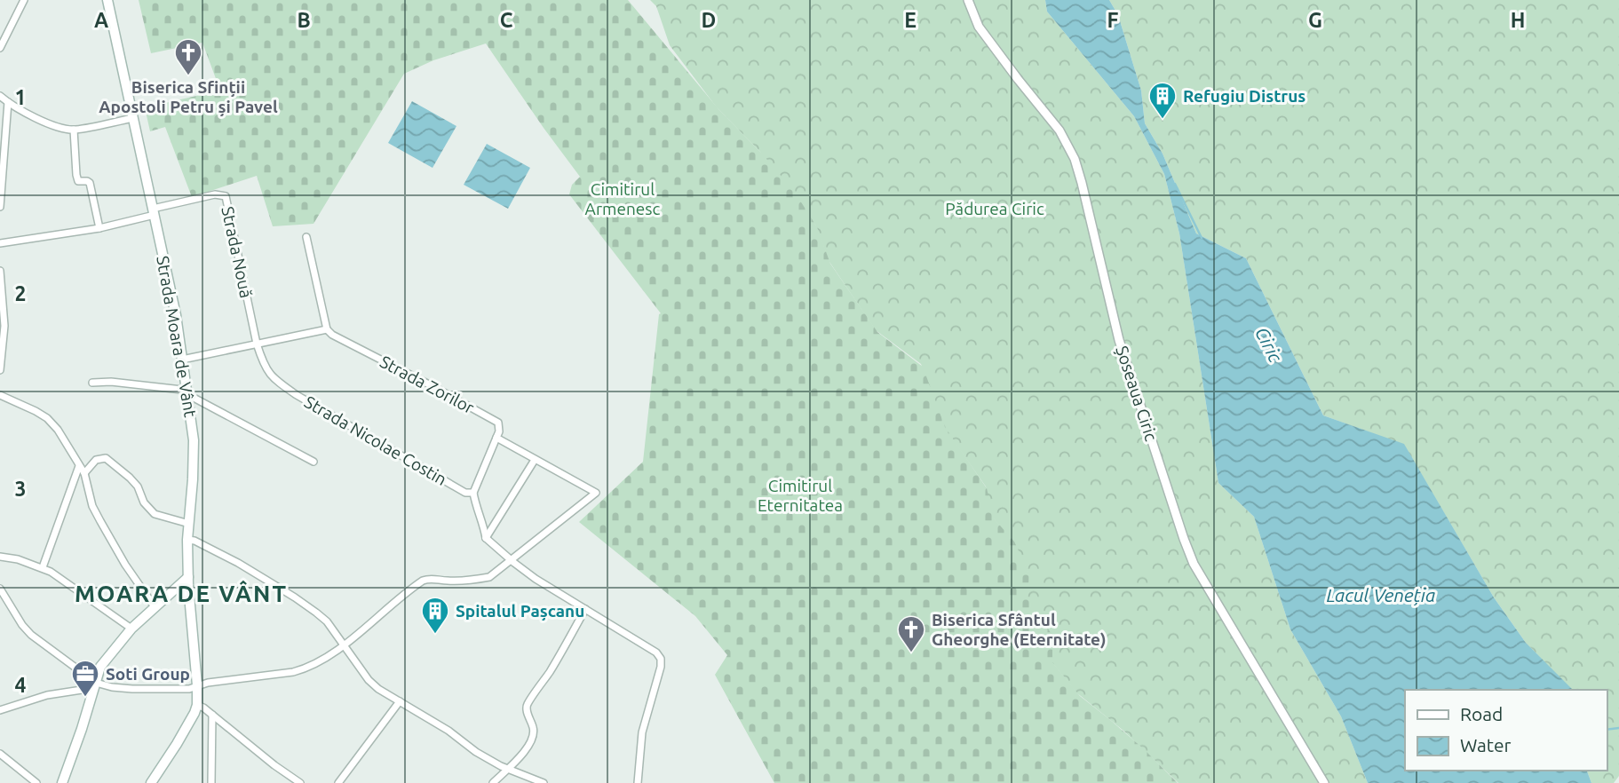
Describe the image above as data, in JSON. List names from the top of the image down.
{
  "streets": {
    "main road": ["Strada Moara de Vânt"],
    "street": [
      "Strada Nouă",
      "Strada Zorilor",
      "Șoseaua Ciric",
      "Strada Nicolae Costin"
    ]
  },
  "crossings": [
    ["Strada Nouă", "Strada Moara de Vânt"],
    ["Strada Nouă", "Strada Nicolae Costin"]
  ],
  "districts": ["MOARA DE VÂNT"],
  "water": ["Ciric", "Lacul Veneția"],
  "parks": ["Cimitirul Armenesc", "Pădurea Ciric", "Cimitirul Eternitatea"],
  "places": {
    "church": ["Biserica Sfinții Apostoli Petru și Pavel", "Biserica Sfântul Gheorghe (Eternitate)"],
    "building": ["Refugiu Distrus", "Spitalul Pașcanu"],
    "office": ["Soti Group"]
  },
  "legend": ["Road", "Water"],
  "grid": {
    "columns": [
      "A",
      "B",
      "C",
      "D",
      "E",
      "F",
      "G",
      "H"
    ],
    "rows": [
      "1",
      "2",
      "3",
      "4"
    ]
  }
}
